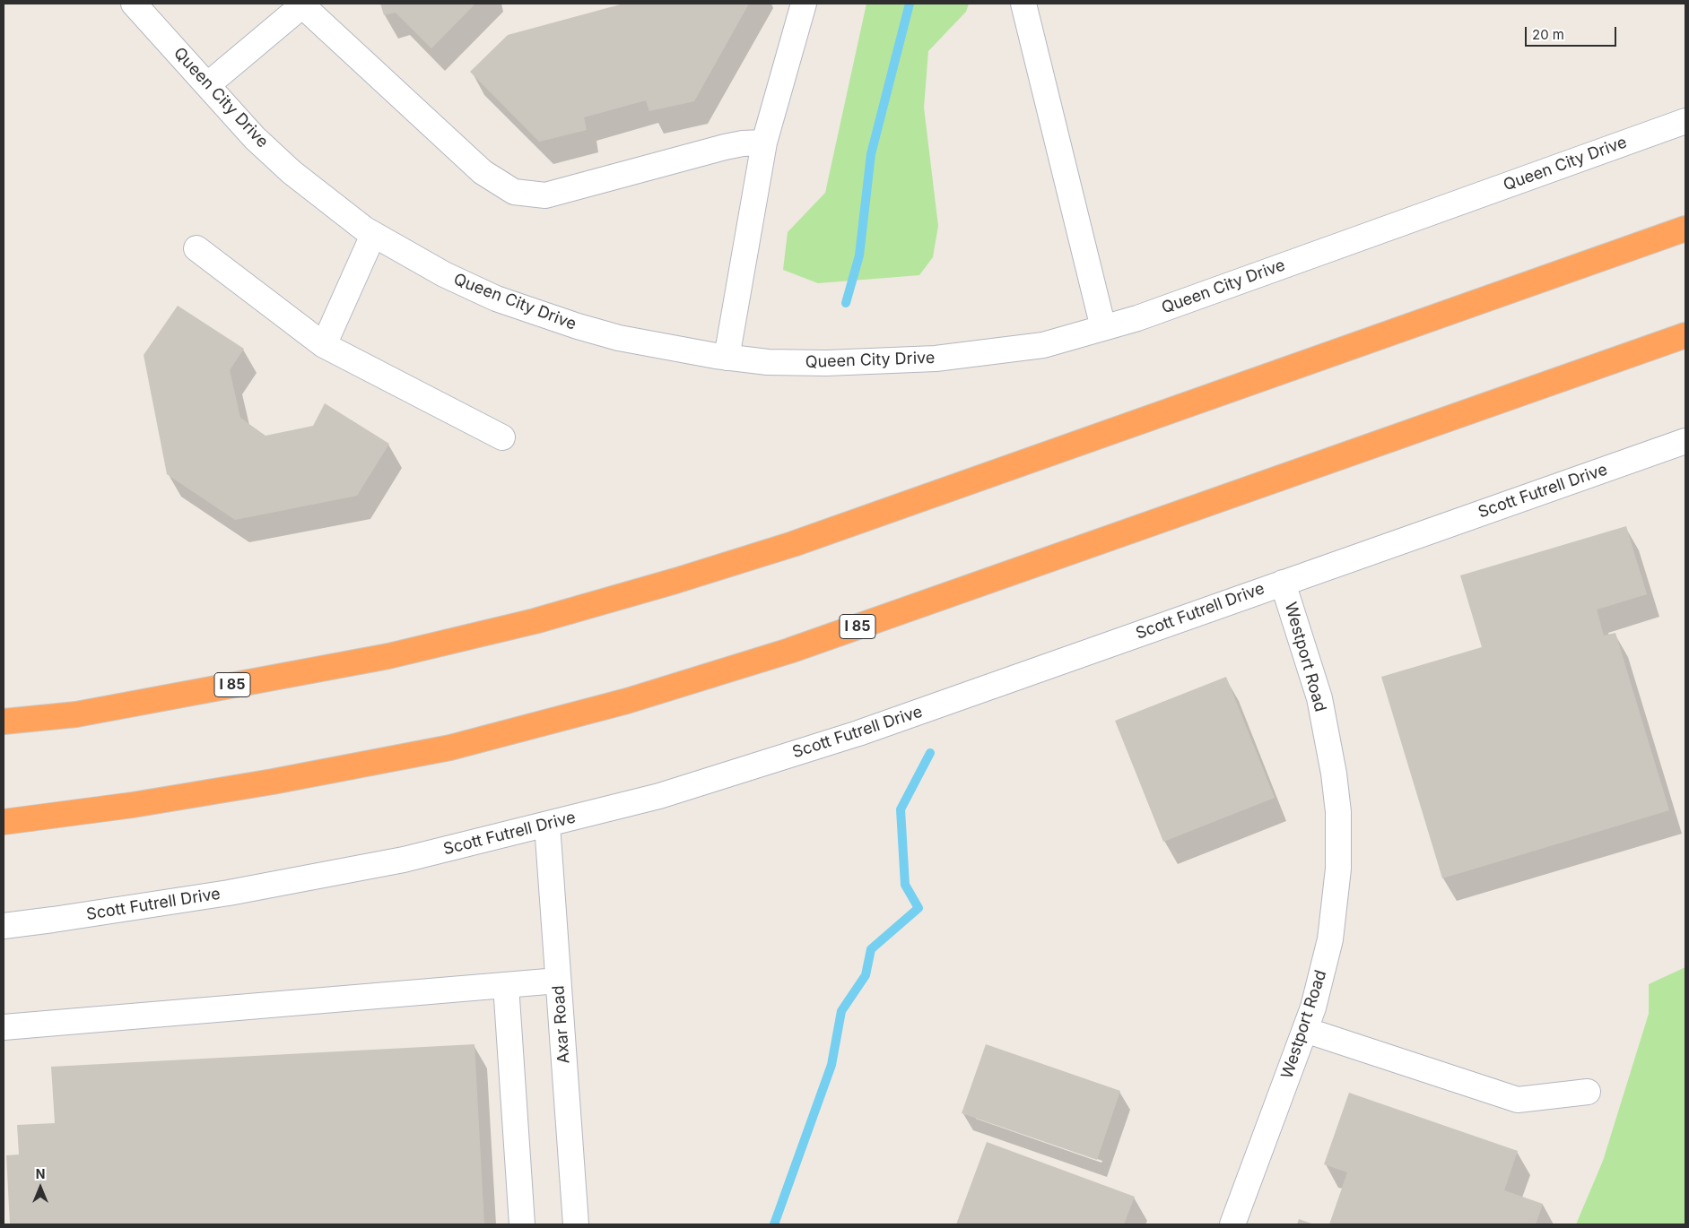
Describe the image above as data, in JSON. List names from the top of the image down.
{
  "streets": {
    "highway": ["I 85"],
    "street": [
      "Queen City Drive",
      "Scott Futrell Drive",
      "Westport Road",
      "Axar Road"
    ]
  },
  "crossings": [
    ["Scott Futrell Drive", "Westport Road"],
    ["Scott Futrell Drive", "Axar Road"]
  ],
  "scale_bar": "20 m",
  "north": "top"
}
